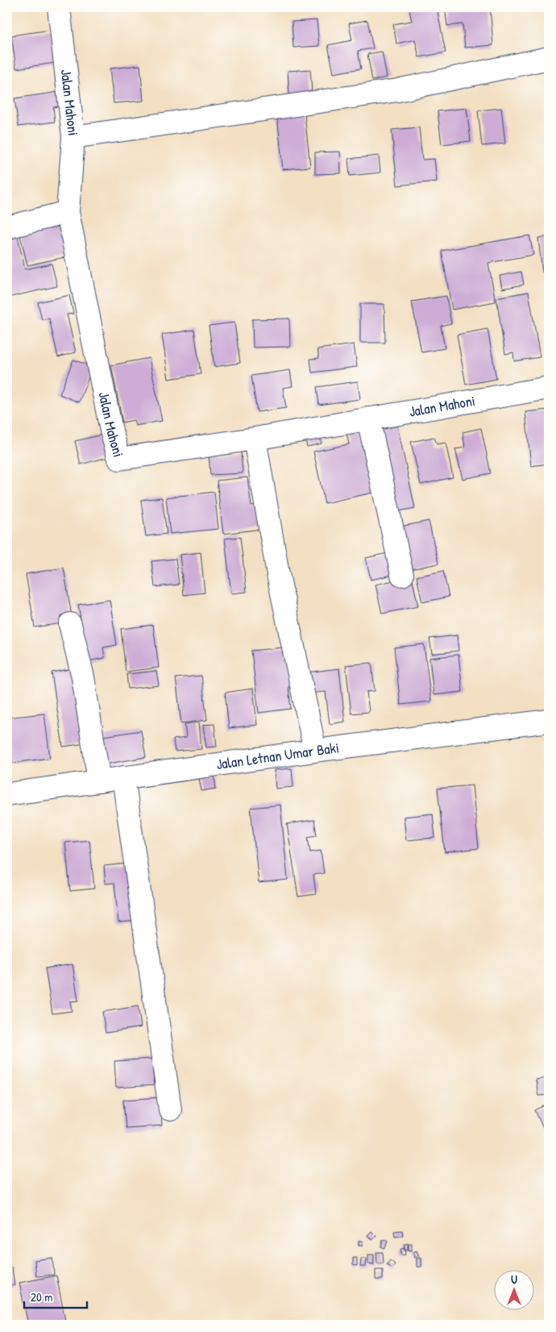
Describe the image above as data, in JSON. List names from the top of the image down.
{
  "streets": {
    "street": ["Jalan Mahoni", "Jalan Letnan Umar Baki"]
  },
  "scale_bar": "20 m",
  "north": "top"
}
